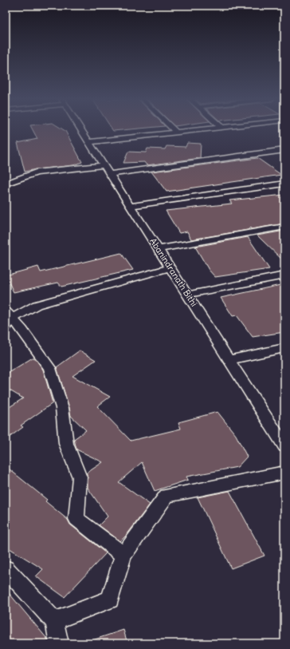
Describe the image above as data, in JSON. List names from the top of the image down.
{
  "streets": {
    "street": ["Abanindranath Bithi"]
  }
}
